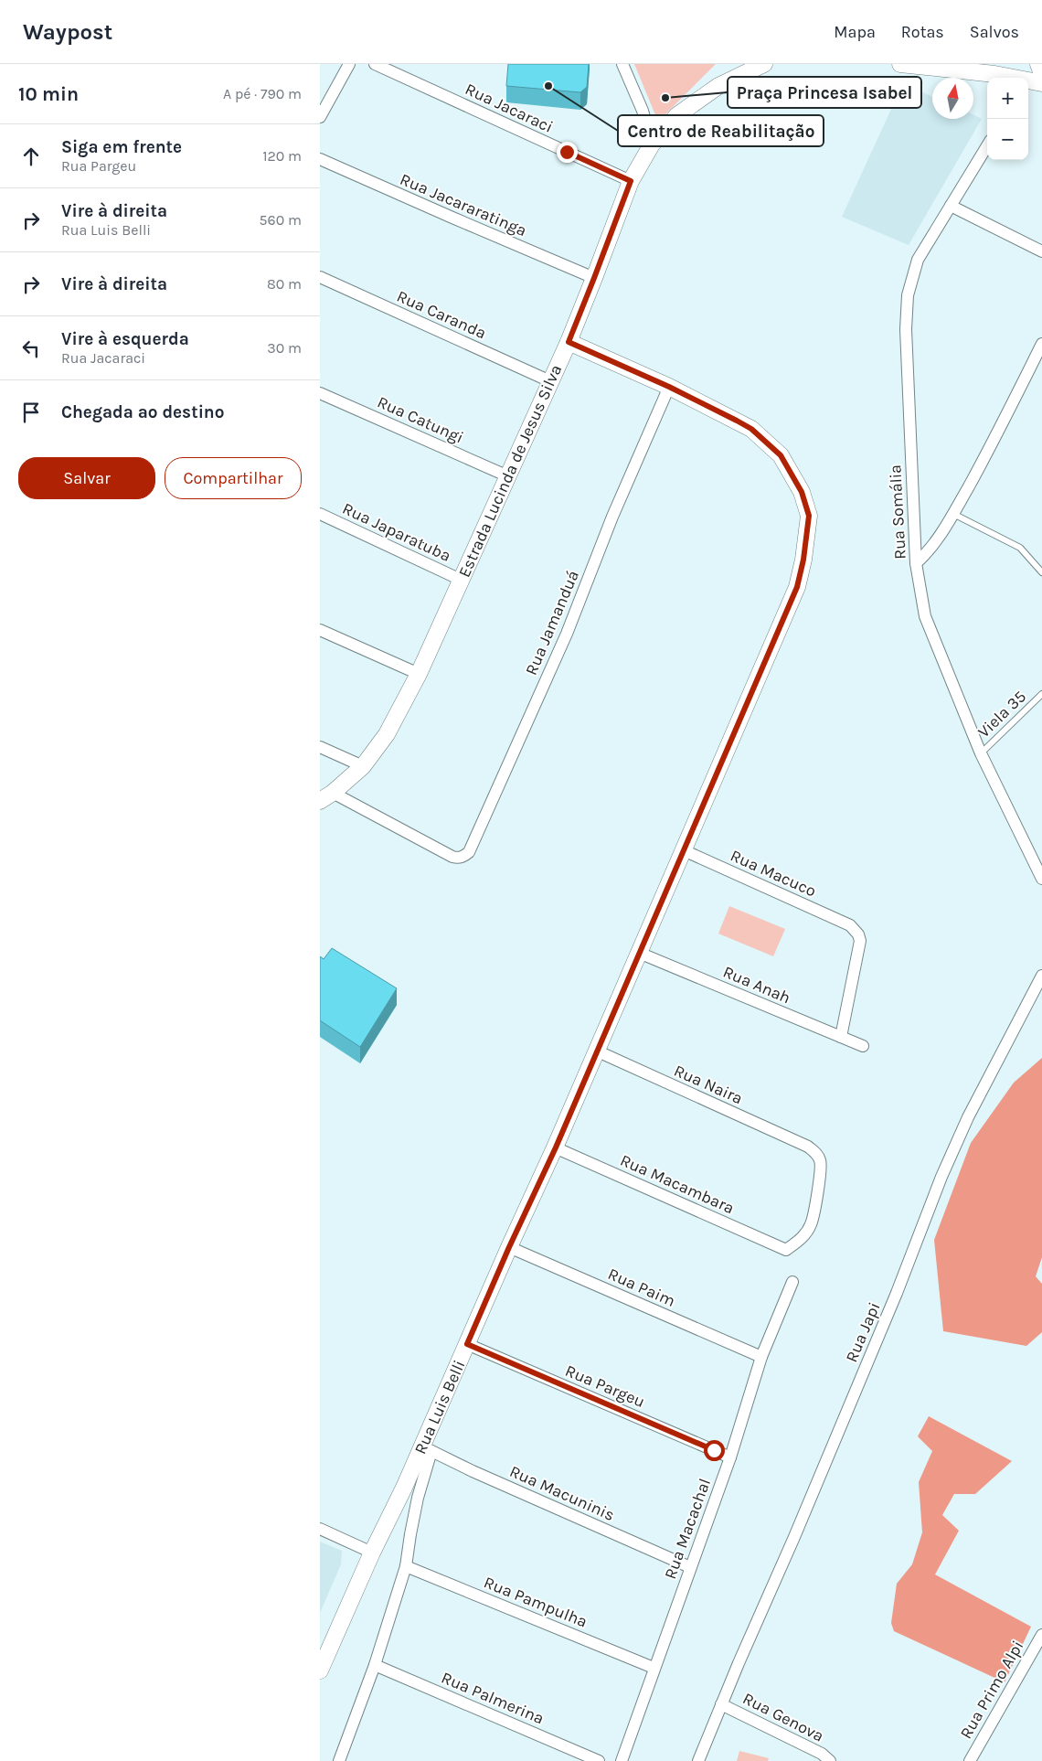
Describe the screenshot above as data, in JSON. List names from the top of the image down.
{
  "streets": {
    "street": [
      "Rua Jacaraci",
      "Rua Jacararatinga",
      "Rua Caranda",
      "Rua Catungi",
      "Estrada Lucinda de Jesus Silva",
      "Rua Somália",
      "Rua Japaratuba",
      "Rua Jamanduá",
      "Rua Macuco",
      "Rua Anah",
      "Rua Naira",
      "Rua Macambara",
      "Rua Paim",
      "Rua Japi",
      "Rua Pargeu",
      "Rua Luis Belli",
      "Rua Macuninis",
      "Rua Macachal",
      "Rua Pampulha",
      "Rua Primo Alpi",
      "Rua Palmerina",
      "Rua Genova"
    ],
    "lane": ["Viela 35"]
  },
  "crossings": [
    ["Rua Jacaraci", "Estrada Lucinda de Jesus Silva"],
    ["Rua Jacararatinga", "Estrada Lucinda de Jesus Silva"],
    ["Rua Caranda", "Estrada Lucinda de Jesus Silva"],
    ["Rua Catungi", "Estrada Lucinda de Jesus Silva"],
    ["Estrada Lucinda de Jesus Silva", "Rua Japaratuba"],
    ["Estrada Lucinda de Jesus Silva", "Rua Jamanduá"],
    ["Estrada Lucinda de Jesus Silva", "Rua Luis Belli"],
    ["Rua Somália", "Viela 35"],
    ["Rua Jamanduá", "Rua Luis Belli"],
    ["Rua Macuco", "Rua Anah"],
    ["Rua Macuco", "Rua Luis Belli"],
    ["Rua Anah", "Rua Luis Belli"],
    ["Rua Naira", "Rua Macambara"],
    ["Rua Naira", "Rua Luis Belli"],
    ["Rua Macambara", "Rua Luis Belli"],
    ["Rua Paim", "Rua Luis Belli"],
    ["Rua Paim", "Rua Macachal"],
    ["Rua Japi", "Rua Genova"],
    ["Rua Pargeu", "Rua Luis Belli"],
    ["Rua Pargeu", "Rua Macachal"],
    ["Rua Luis Belli", "Rua Macuninis"],
    ["Rua Macuninis", "Rua Macachal"],
    ["Rua Macachal", "Rua Pampulha"]
  ],
  "places": ["Centro de Reabilitação", "Praça Princesa Isabel"],
  "north": "top",
  "page": {
    "header": "Waypost",
    "nav": ["Mapa", "Rotas", "Salvos"],
    "heading": ["10 min", "A pé · 790 m"],
    "map_buttons": ["+", "−"],
    "list": [
      ["Siga em frente", "Rua Pargeu", "120 m"],
      ["Vire à direita", "Rua Luis Belli", "560 m"],
      ["Vire à direita", "80 m"],
      ["Vire à esquerda", "Rua Jacaraci", "30 m"],
      "Chegada ao destino"
    ],
    "buttons": ["Salvar", "Compartilhar"]
  }
}
